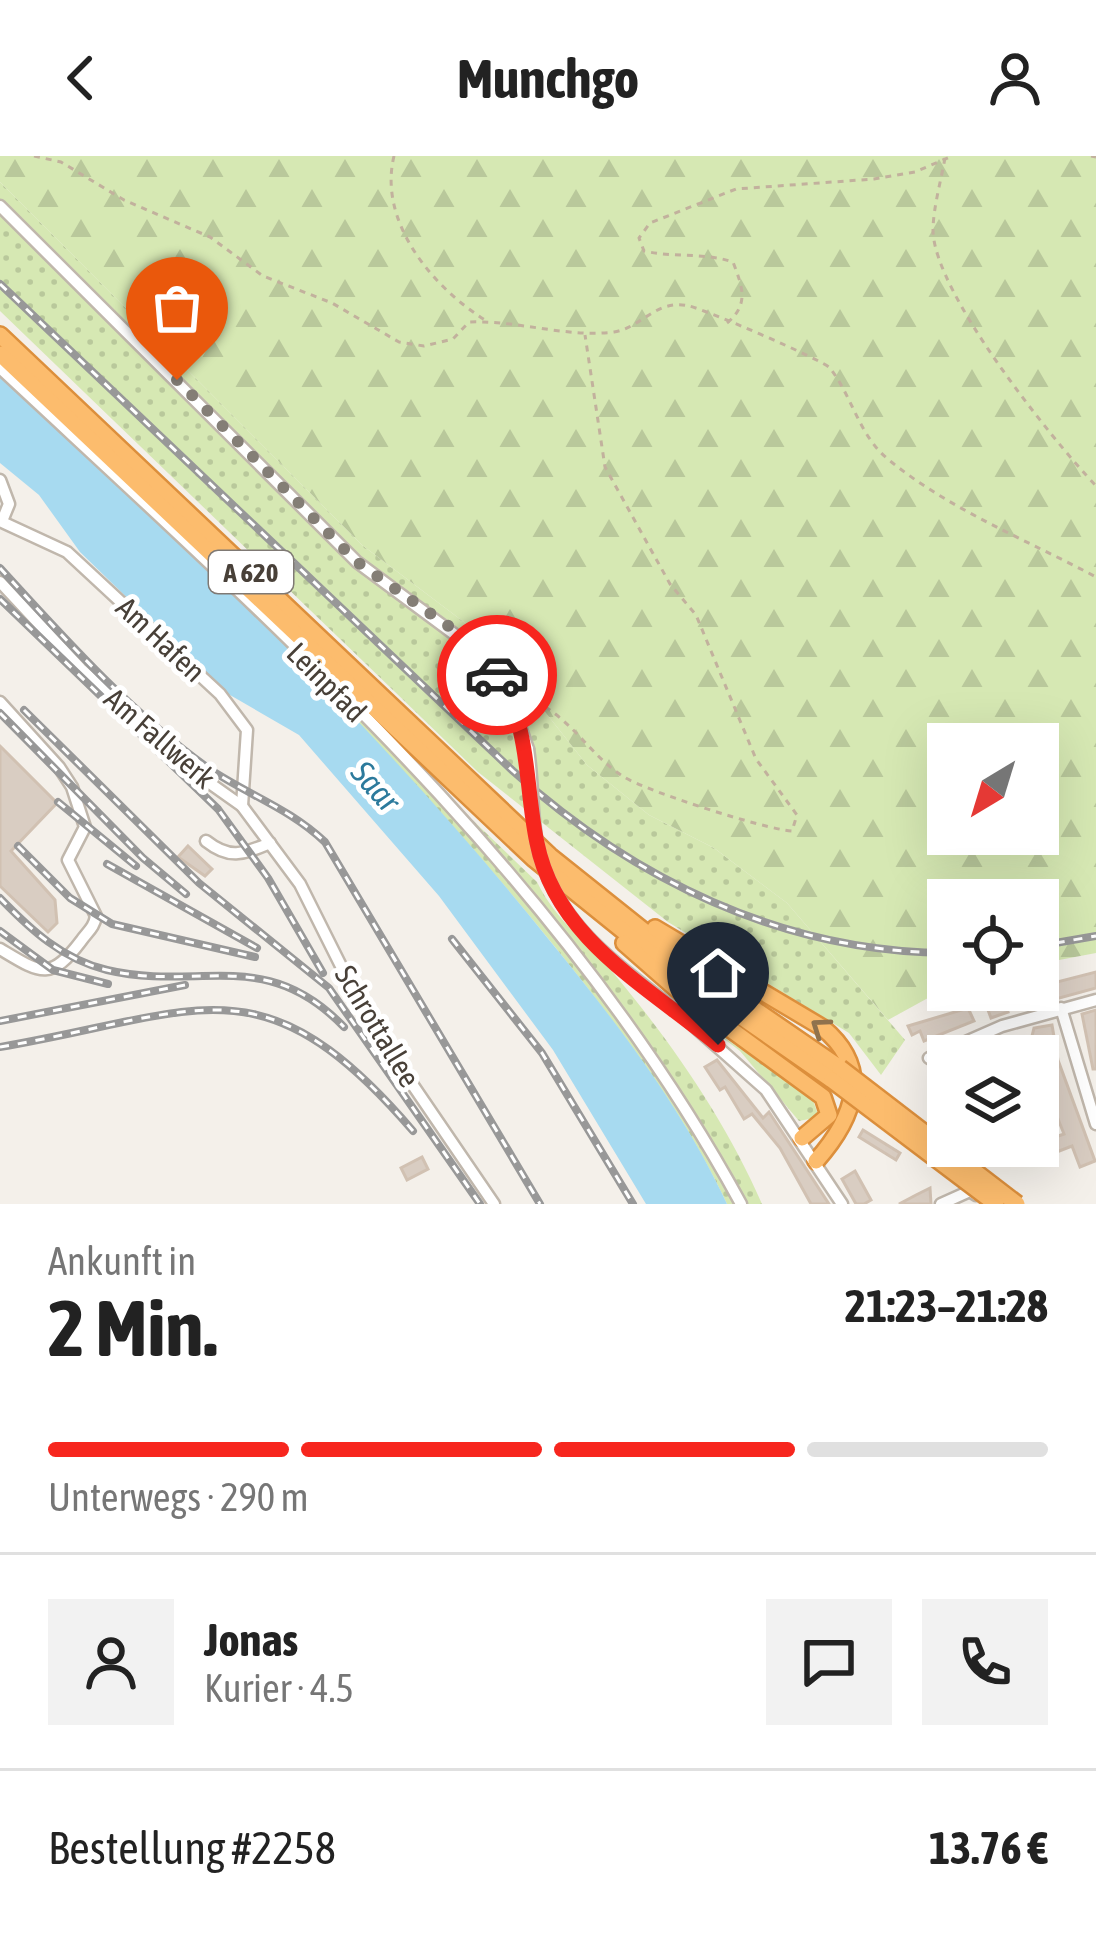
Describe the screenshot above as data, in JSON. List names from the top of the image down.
{
  "streets": {
    "highway": ["A 620"],
    "street": [
      "Am Hafen",
      "Leinpfad",
      "Am Fallwerk",
      "Schrottallee"
    ]
  },
  "crossings": [
    ["Am Hafen", "Am Fallwerk"],
    ["Am Fallwerk", "Schrottallee"]
  ],
  "water": ["Saar"],
  "north": "bottom left",
  "page": {
    "header": "Munchgo",
    "heading": ["2 Min.", "Ankunft in", "21:23–21:28"],
    "panel": [
      "Jonas",
      "Kurier · 4.5",
      "Bestellung #2258",
      "13.76 €"
    ],
    "bar": "Unterwegs · 290 m"
  }
}
